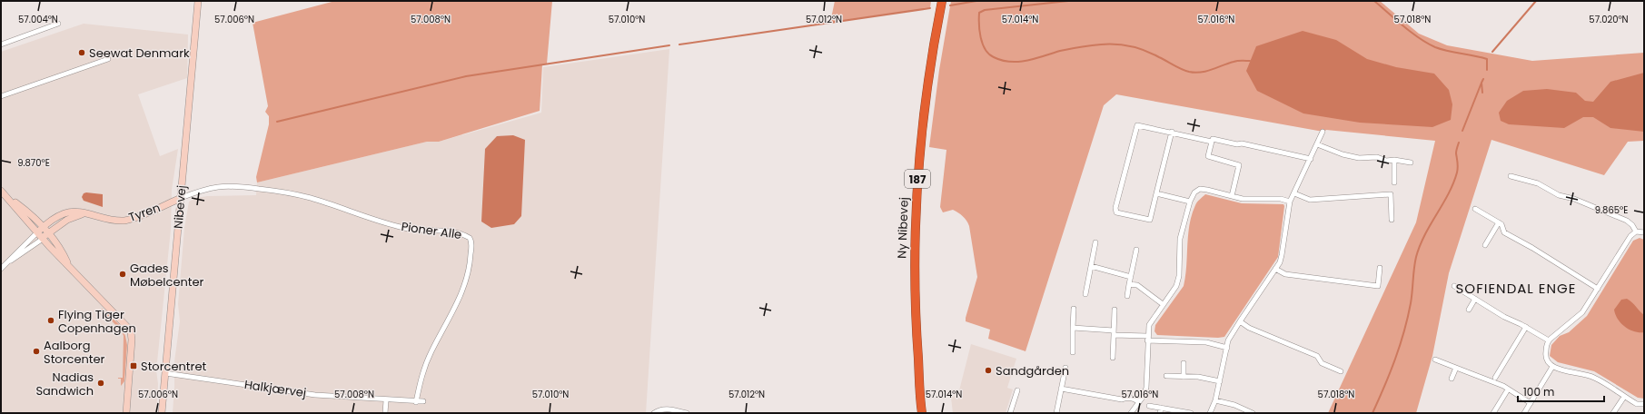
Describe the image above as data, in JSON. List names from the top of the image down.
{
  "streets": {
    "highway": ["187", "Ny Nibevej"],
    "street": [
      "Nibevej",
      "Tyren",
      "Pioner Alle",
      "Halkjærvej"
    ]
  },
  "crossings": [
    ["Nibevej", "Tyren"],
    ["Nibevej", "Pioner Alle"],
    ["Nibevej", "Halkjærvej"],
    ["Tyren", "Pioner Alle"],
    ["Pioner Alle", "Halkjærvej"]
  ],
  "districts": ["SOFIENDAL ENGE"],
  "places": {
    "other": [
      "Seewat Denmark",
      "Gades Møbelcenter",
      "Flying Tiger Copenhagen",
      "Aalborg Storcenter",
      "Sandgården",
      "Nadias Sandwich"
    ],
    "transit": ["Storcentret"]
  },
  "scale_bar": "100 m",
  "coordinates": [
    "57.004°N",
    "57.006°N",
    "57.008°N",
    "57.010°N",
    "57.012°N",
    "57.014°N",
    "57.016°N",
    "57.018°N",
    "57.020°N",
    "9.870°E",
    "9.865°E"
  ]
}
